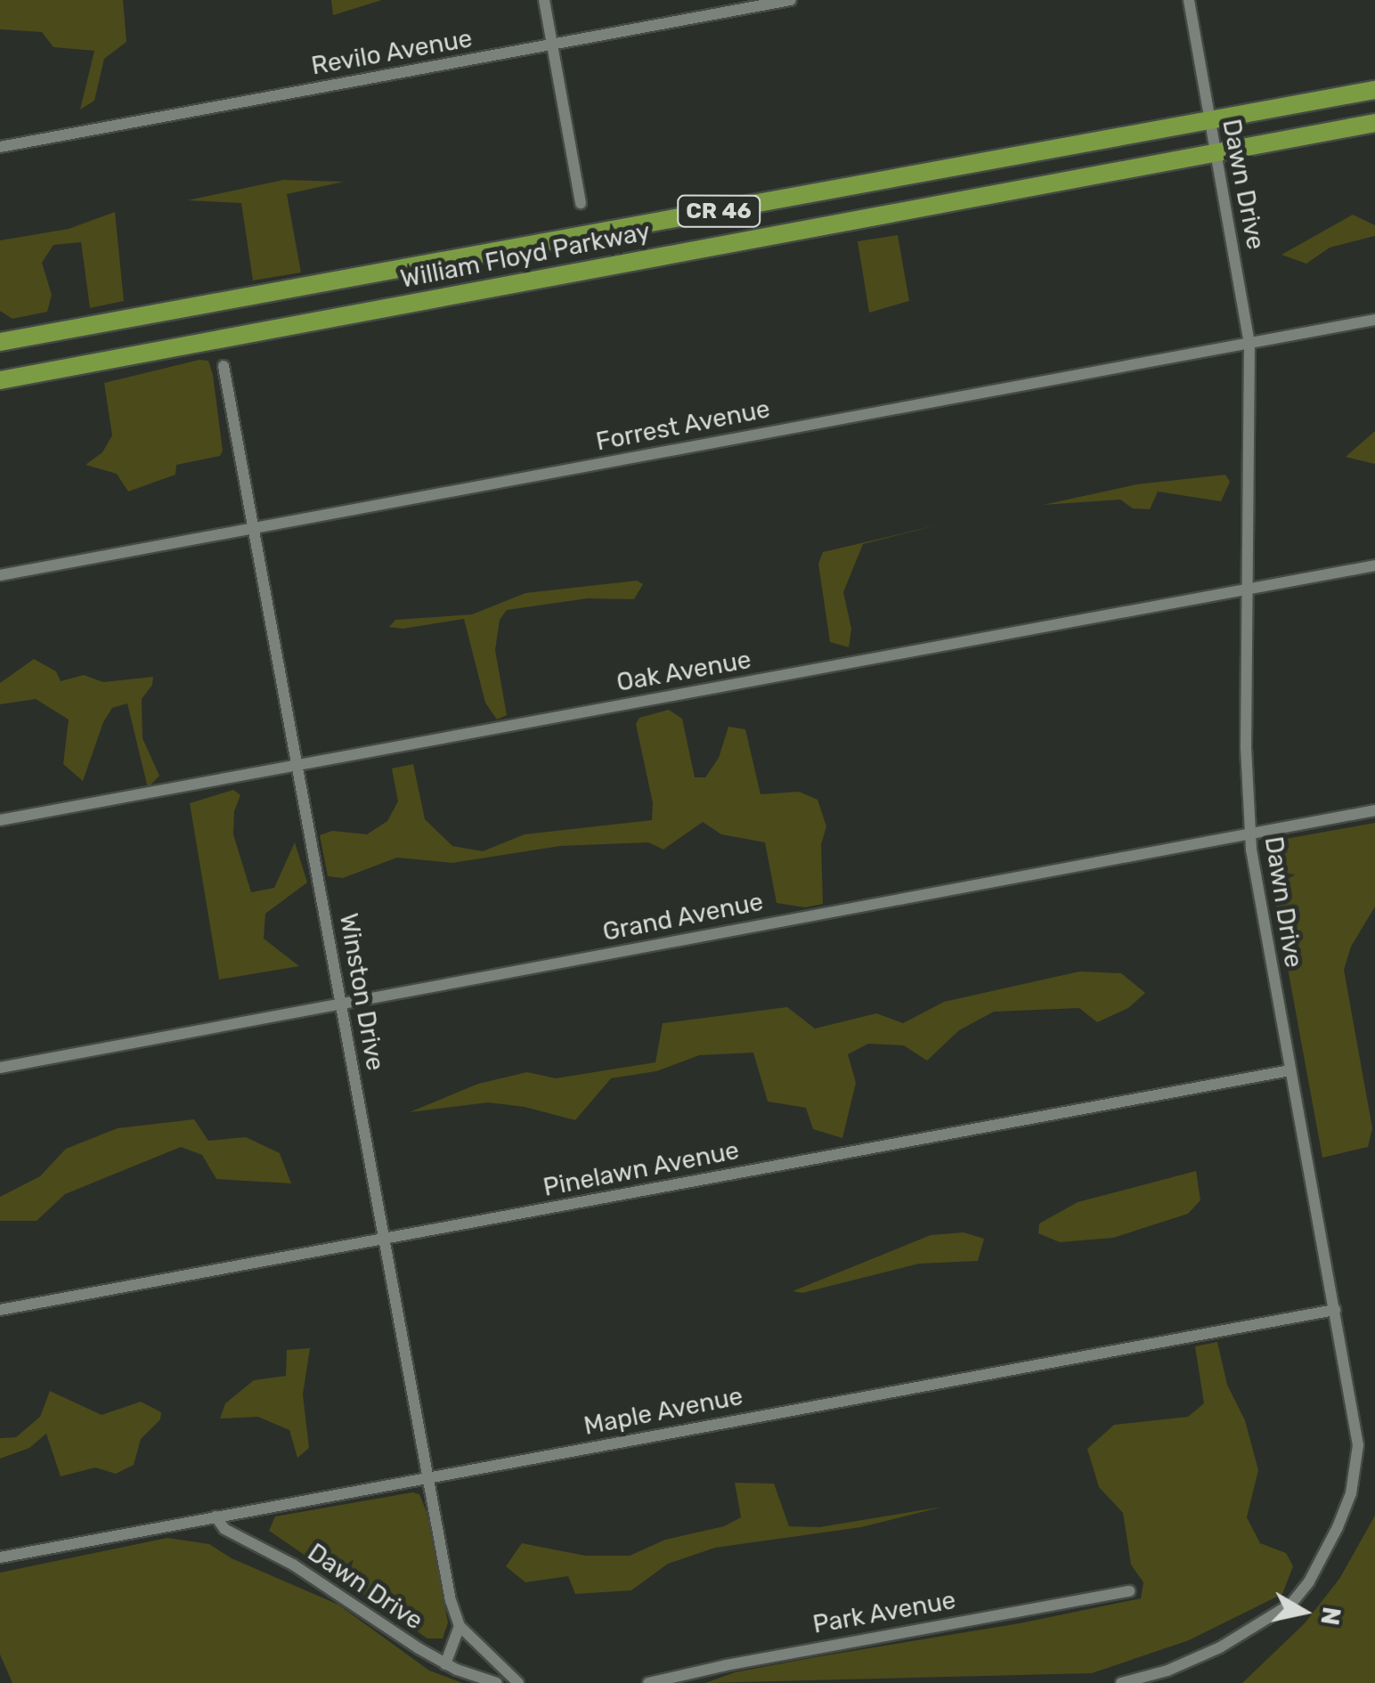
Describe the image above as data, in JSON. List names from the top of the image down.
{
  "streets": {
    "highway": ["CR 46", "William Floyd Parkway"],
    "street": [
      "Revilo Avenue",
      "Dawn Drive",
      "Forrest Avenue",
      "Oak Avenue",
      "Grand Avenue",
      "Winston Drive",
      "Pinelawn Avenue",
      "Maple Avenue",
      "Park Avenue"
    ]
  },
  "crossings": [
    ["Dawn Drive", "William Floyd Parkway"],
    ["Dawn Drive", "Forrest Avenue"],
    ["Dawn Drive", "Oak Avenue"],
    ["Dawn Drive", "Grand Avenue"],
    ["Dawn Drive", "Pinelawn Avenue"],
    ["Dawn Drive", "Maple Avenue"],
    ["Forrest Avenue", "Winston Drive"],
    ["Oak Avenue", "Winston Drive"],
    ["Grand Avenue", "Winston Drive"],
    ["Winston Drive", "Pinelawn Avenue"],
    ["Winston Drive", "Maple Avenue"]
  ],
  "north": "right"
}
